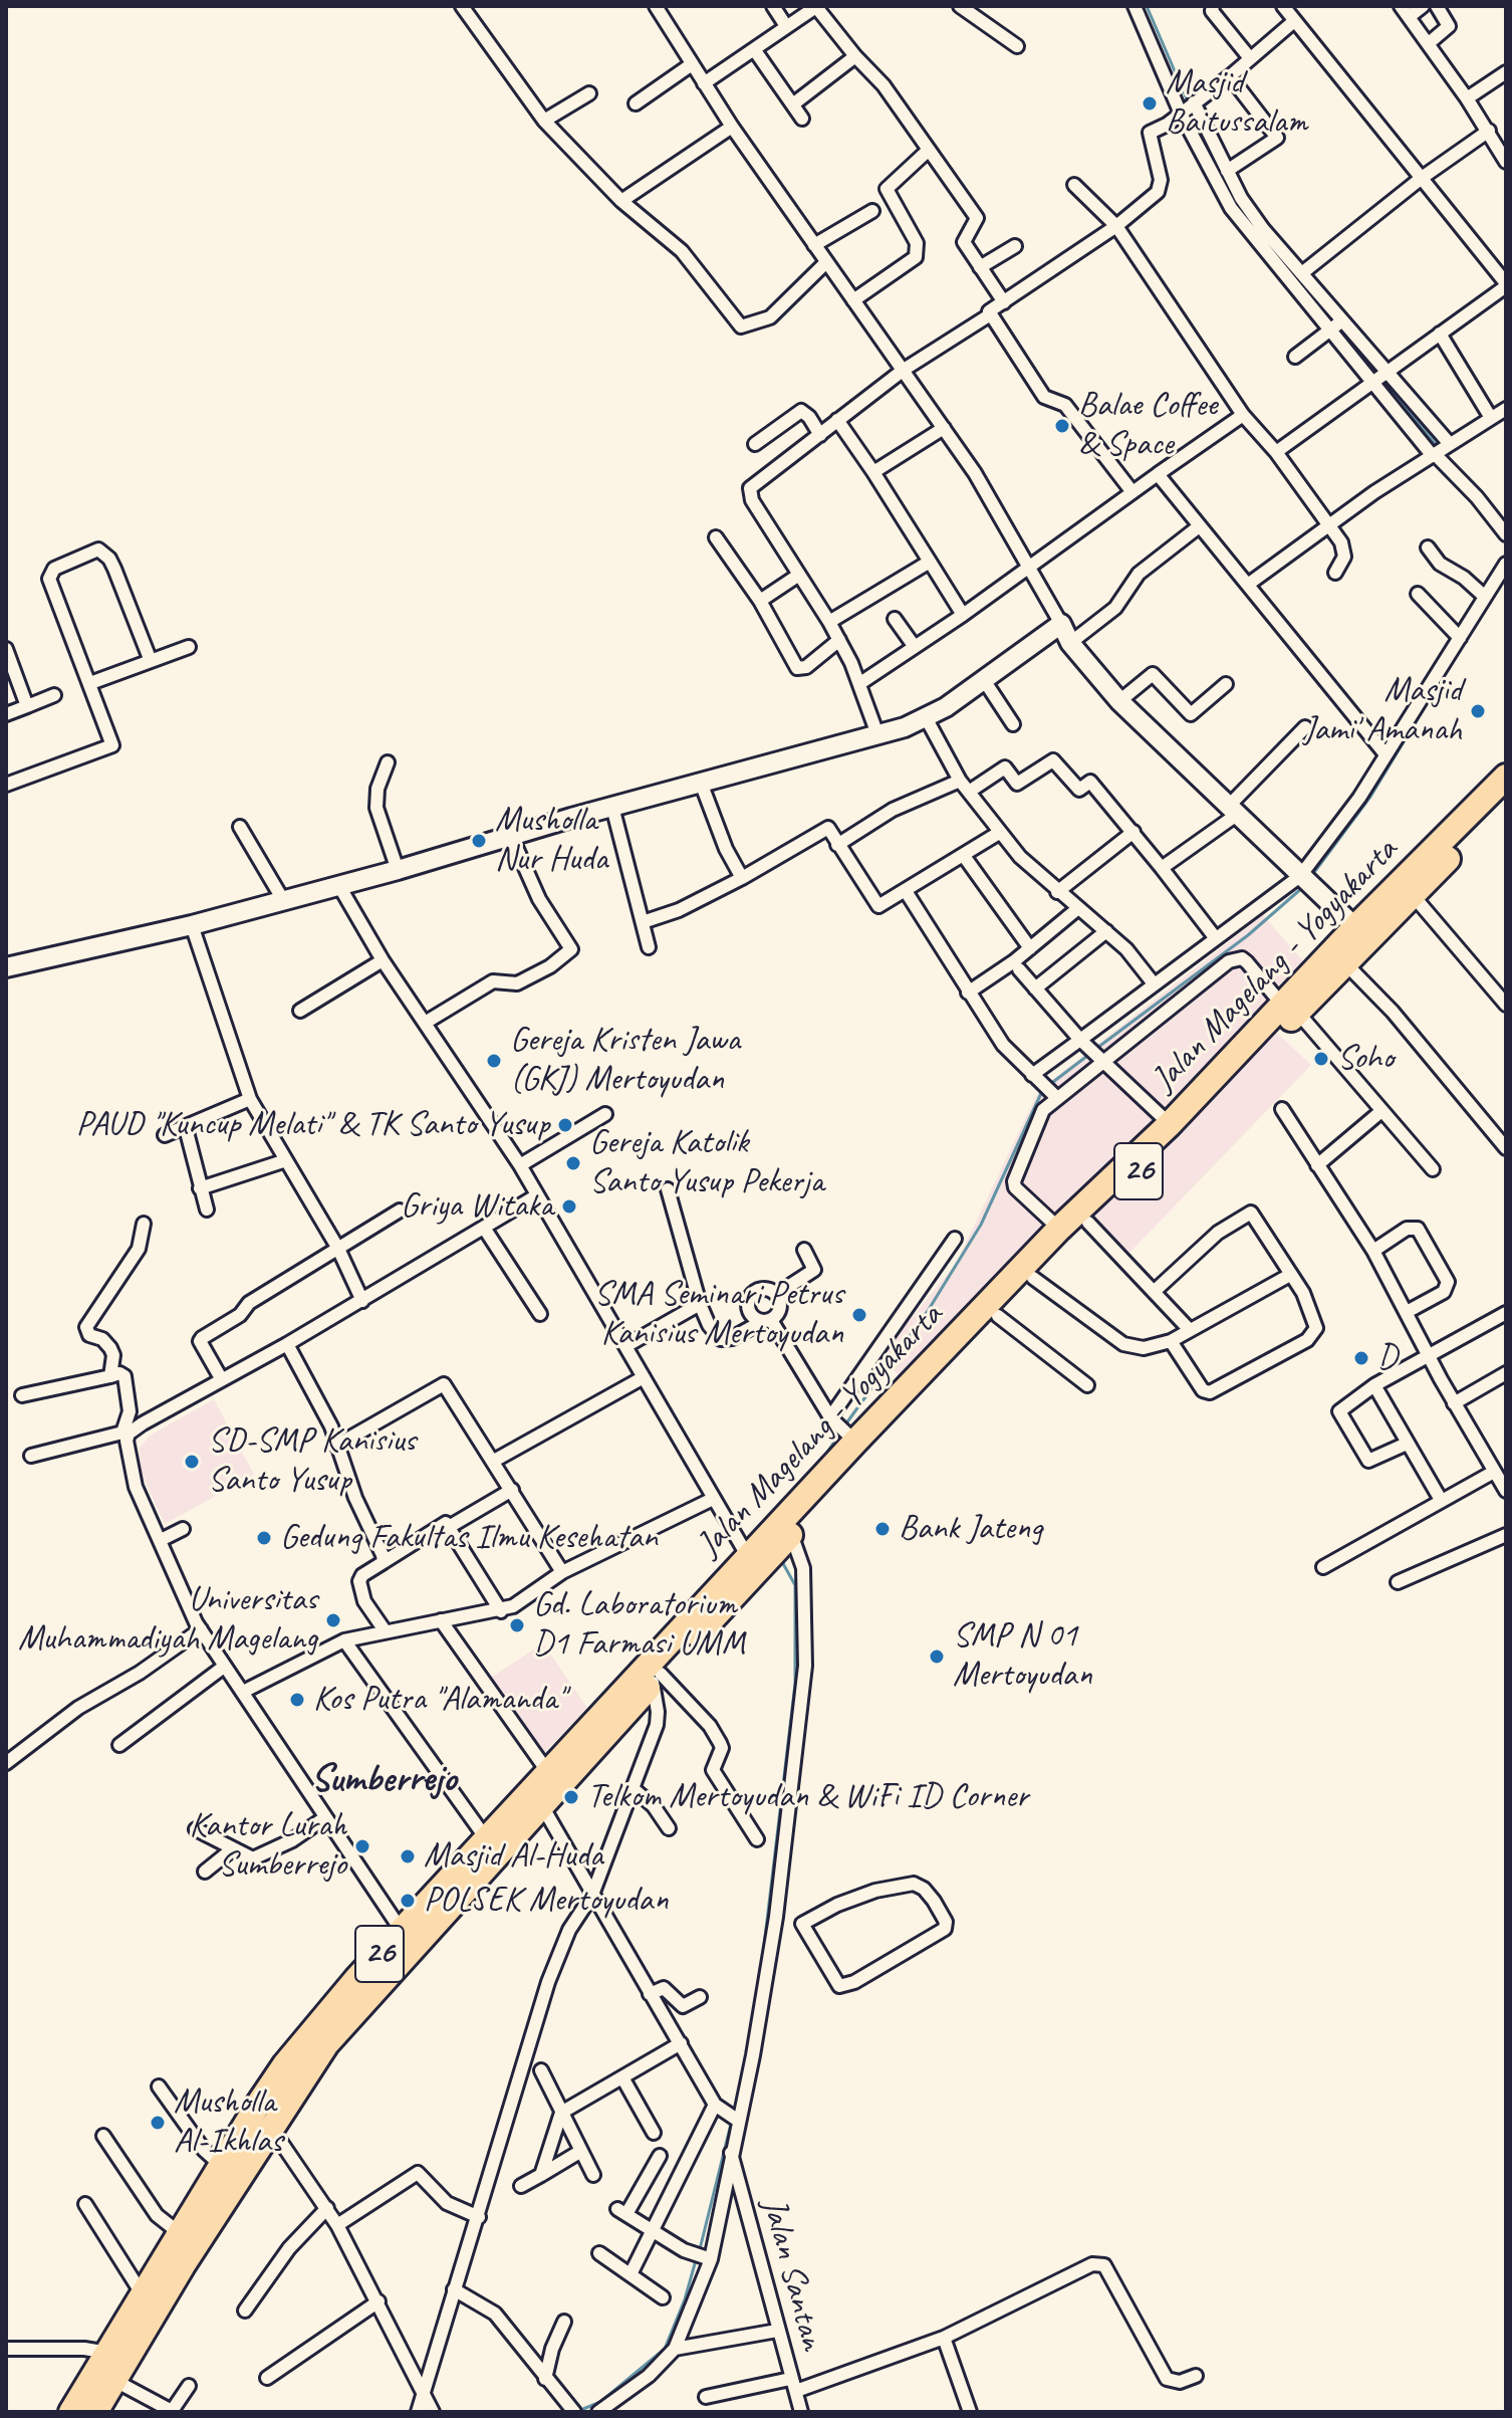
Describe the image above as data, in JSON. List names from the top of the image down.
{
  "streets": {
    "highway": ["Jalan Magelang - Yogyakarta", "26"],
    "street": ["Jalan Santan"]
  },
  "districts": ["Sumberrejo"],
  "places": [
    "Masjid Baitussalam",
    "Balae Coffee & Space",
    "Masjid Jami' Amanah",
    "Musholla Nur Huda",
    "Soho",
    "Gereja Kristen Jawa (GKJ) Mertoyudan",
    "PAUD \"Kuncup Melati\" & TK Santo Yusup",
    "Gereja Katolik Santo Yusup Pekerja",
    "Griya Witaka",
    "SMA Seminari Petrus Kanisius Mertoyudan",
    "D",
    "SD-SMP Kanisius Santo Yusup",
    "Bank Jateng",
    "Gedung Fakultas Ilmu Kesehatan",
    "Universitas Muhammadiyah Magelang",
    "Gd. Laboratorium D1 Farmasi UMM",
    "SMP N 01 Mertoyudan",
    "Kos Putra \"Alamanda\"",
    "Telkom Mertoyudan & WiFi ID Corner",
    "Kantor Lurah Sumberrejo",
    "Masjid Al-Huda",
    "POLSEK Mertoyudan",
    "Musholla Al-Ikhlas"
  ]
}
